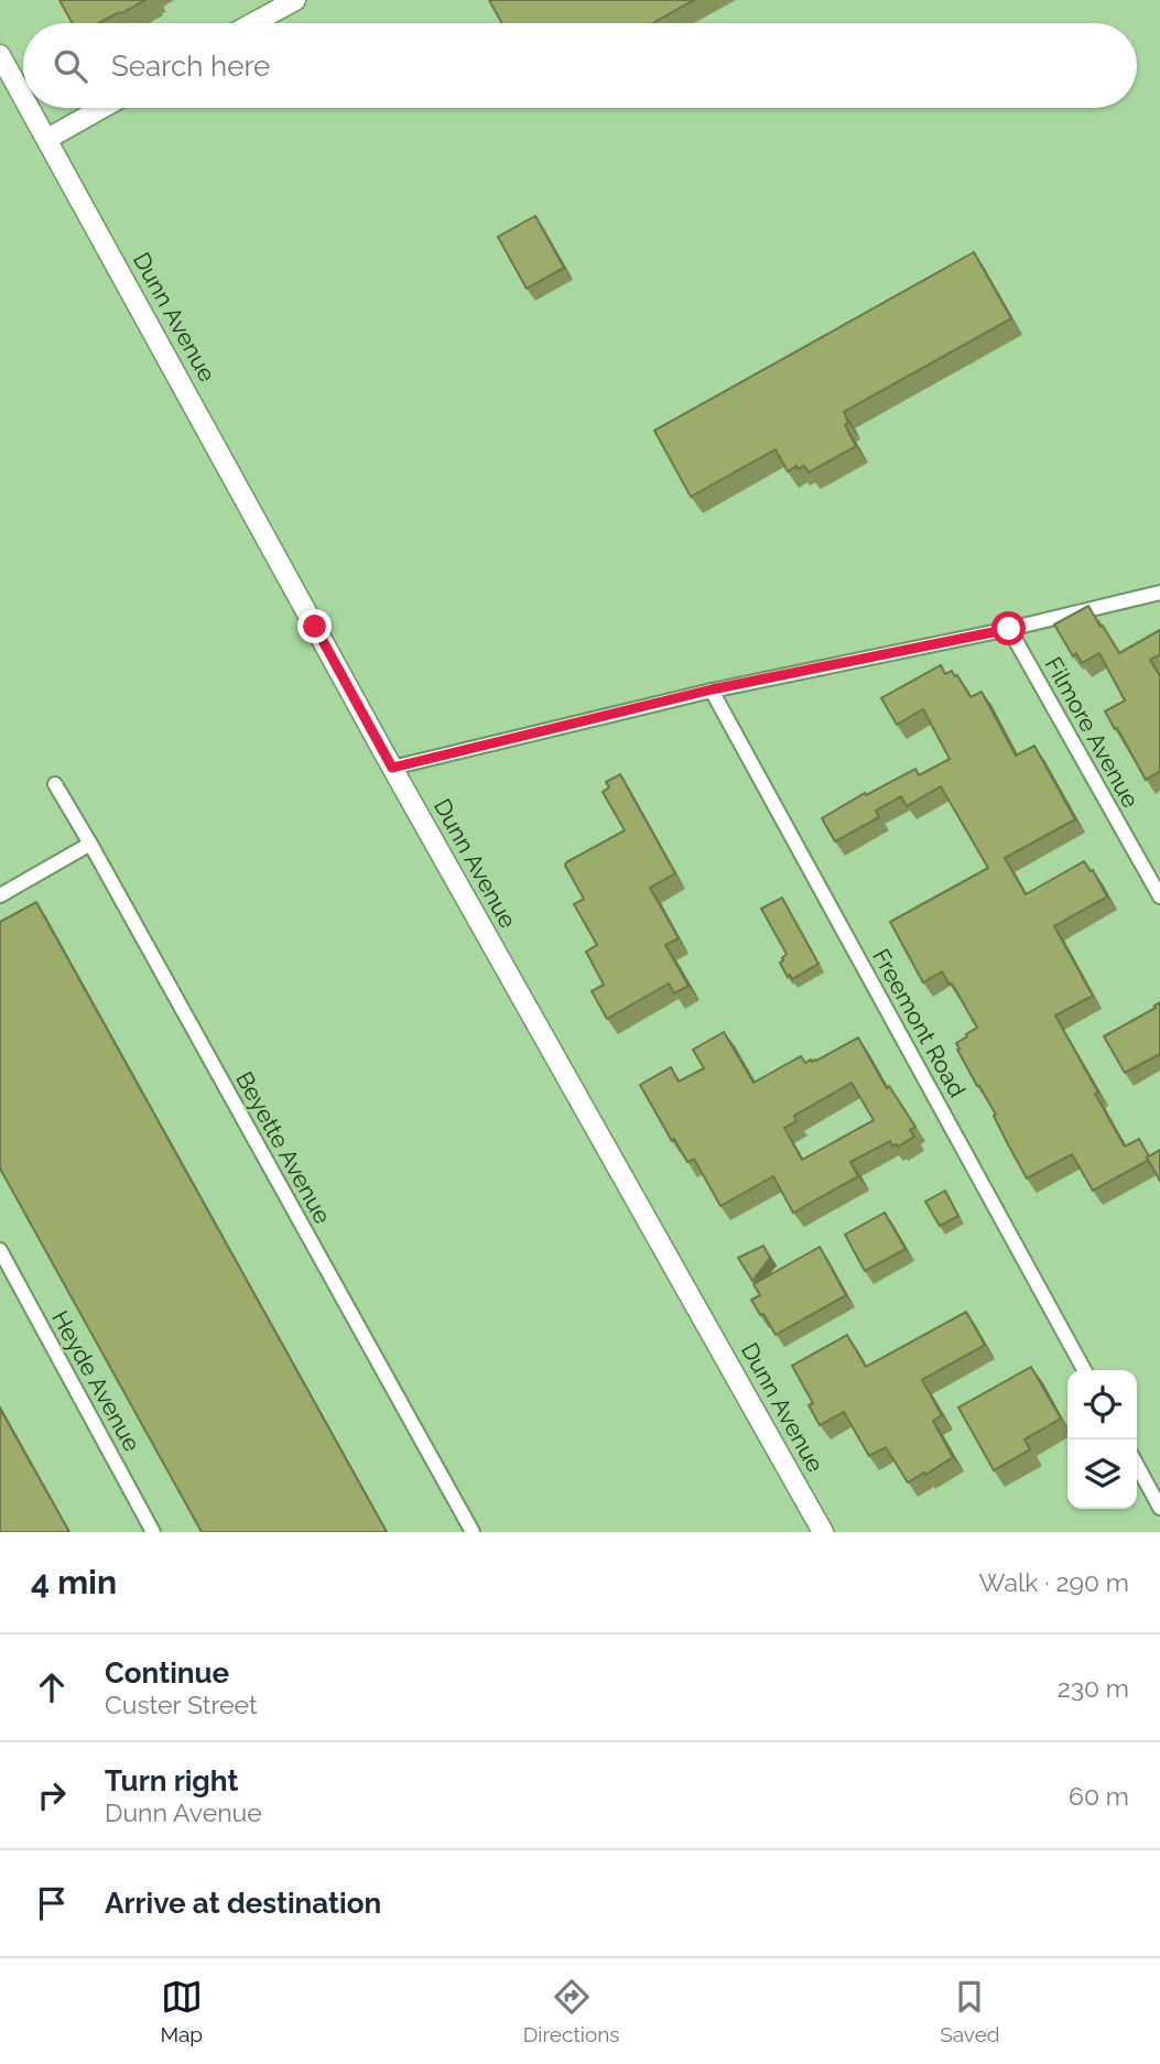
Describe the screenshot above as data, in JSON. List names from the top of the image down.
{
  "streets": {
    "main road": ["Dunn Avenue"],
    "street": [
      "Filmore Avenue",
      "Freemont Road",
      "Beyette Avenue",
      "Heyde Avenue"
    ]
  },
  "page": {
    "search": "Search here",
    "heading": ["4 min", "Walk · 290 m"],
    "list": [
      ["Continue", "Custer Street", "230 m"],
      ["Turn right", "Dunn Avenue", "60 m"],
      "Arrive at destination"
    ],
    "nav": ["Map", "Directions", "Saved"]
  }
}
